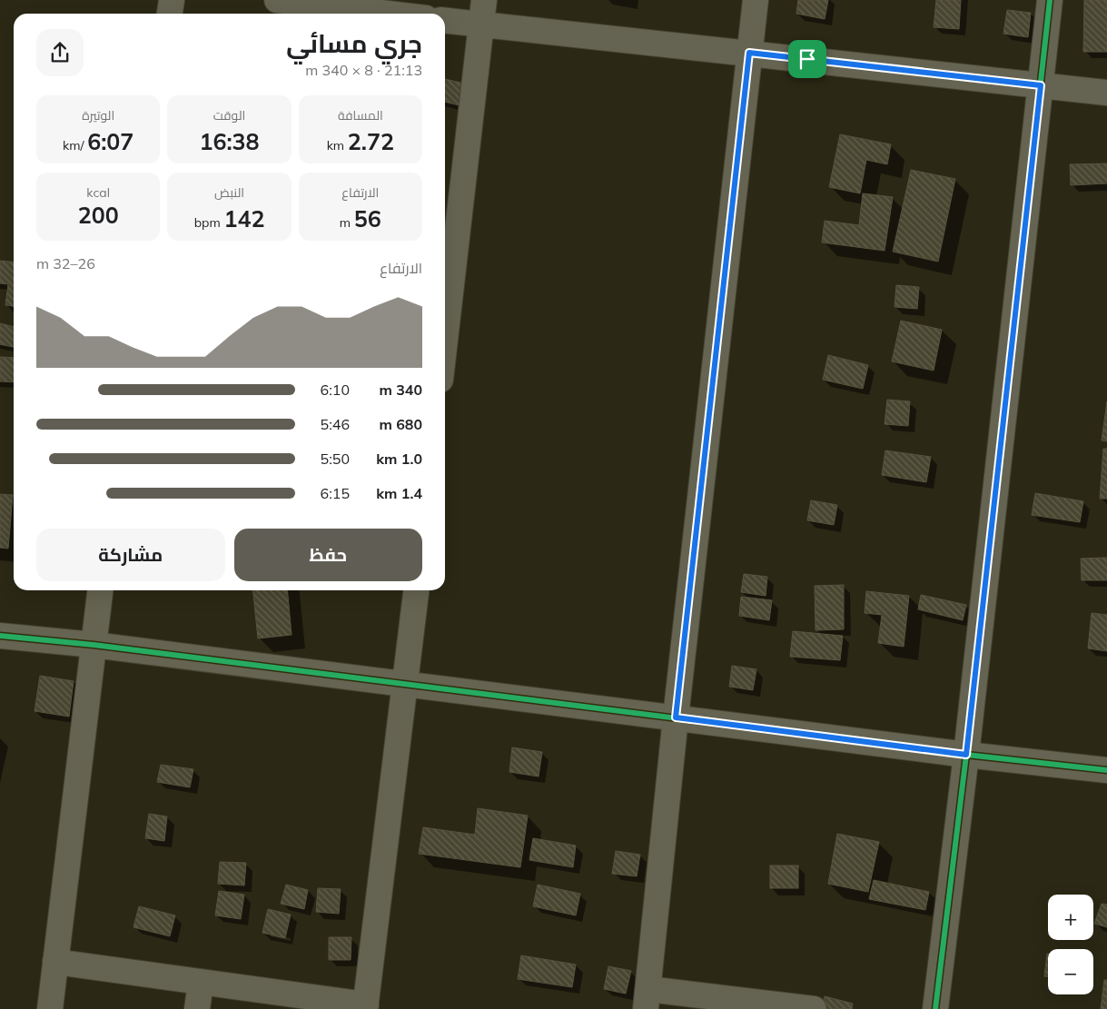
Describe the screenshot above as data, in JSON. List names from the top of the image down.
{
  "page": {
    "heading": ["جري مسائي", "21:13 · 8 × 340 m"],
    "stats": [
      ["المسافة", "2.72 km"],
      ["الوقت", "16:38"],
      ["الوتيرة", "6:07 /km"],
      ["الارتفاع", "56 m"],
      ["النبض", "142 bpm"],
      ["kcal", "200"]
    ],
    "chart": ["الارتفاع", "26–32 m"],
    "list": [
      {
        "name": "340 m",
        "note": "6:10"
      },
      {
        "name": "680 m",
        "note": "5:46"
      },
      {
        "name": "1.0 km",
        "note": "5:50"
      },
      {
        "name": "1.4 km",
        "note": "6:15"
      }
    ],
    "buttons": ["حفظ", "مشاركة"],
    "map_buttons": ["+", "−"]
  }
}
